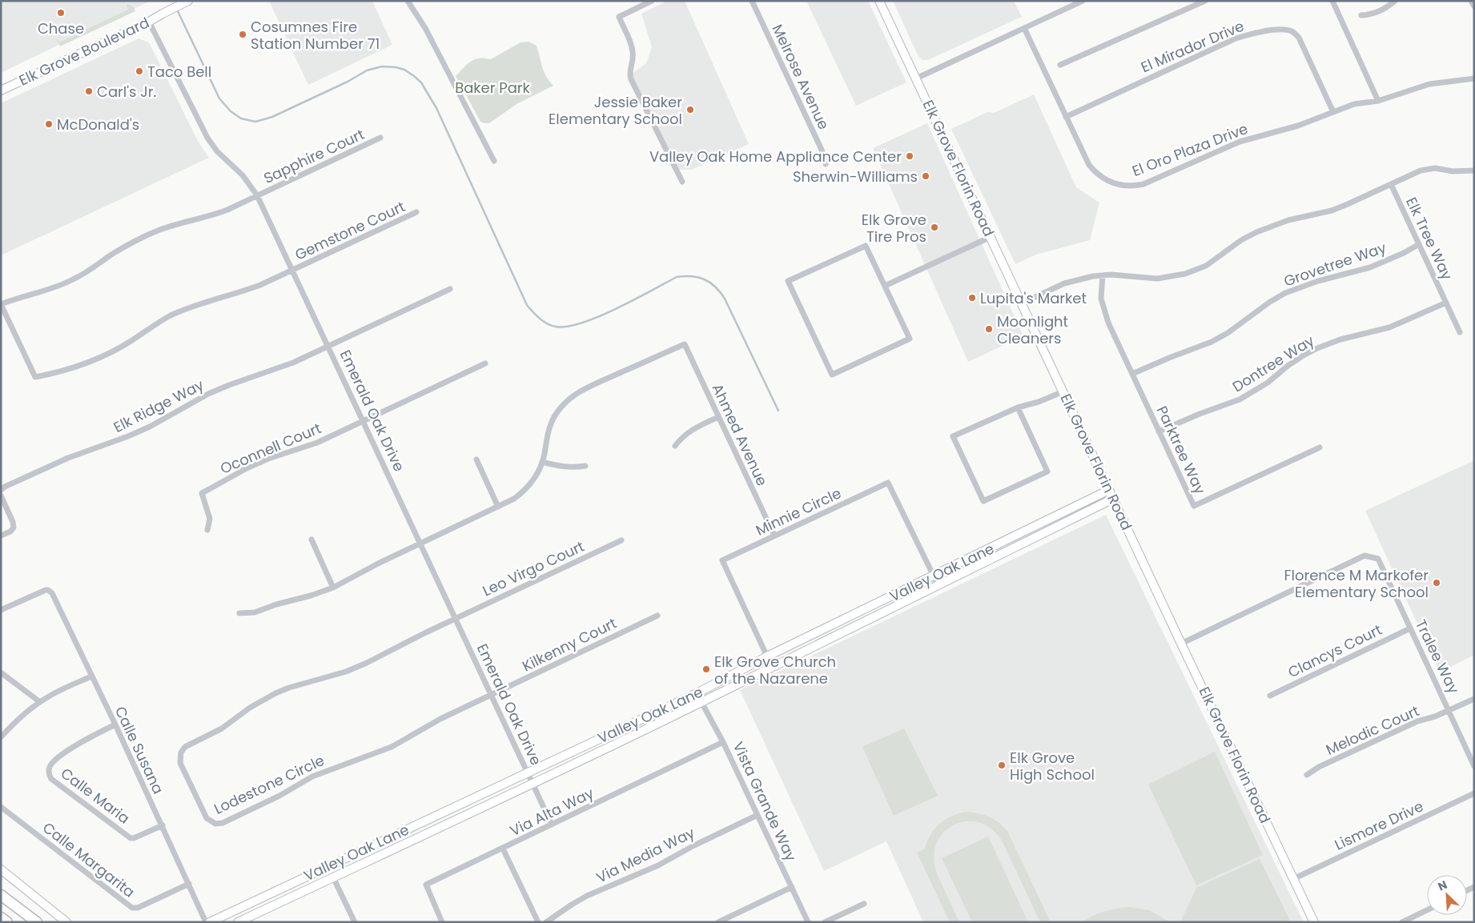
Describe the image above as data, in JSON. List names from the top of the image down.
{
  "streets": {
    "street": [
      "El Mirador Drive",
      "Elk Grove Boulevard",
      "Melrose Avenue",
      "El Oro Plaza Drive",
      "Sapphire Court",
      "Elk Grove Florin Road",
      "Gemstone Court",
      "Elk Tree Way",
      "Grovetree Way",
      "Dontree Way",
      "Elk Ridge Way",
      "Emerald Oak Drive",
      "Ahmed Avenue",
      "Oconnell Court",
      "Parktree Way",
      "Minnie Circle",
      "Leo Virgo Court",
      "Valley Oak Lane",
      "Kilkenny Court",
      "Clancys Court",
      "Tralee Way",
      "Melodic Court",
      "Calle Susana",
      "Lodestone Circle",
      "Calle Maria",
      "Vista Grande Way",
      "Via Alta Way",
      "Lismore Drive",
      "Via Media Way",
      "Calle Margarita"
    ]
  },
  "crossings": [
    ["El Mirador Drive", "El Oro Plaza Drive"],
    ["Elk Grove Boulevard", "Emerald Oak Drive"],
    ["Sapphire Court", "Gemstone Court"],
    ["Sapphire Court", "Emerald Oak Drive"],
    ["Elk Grove Florin Road", "Valley Oak Lane"],
    ["Elk Grove Florin Road", "Tralee Way"],
    ["Elk Grove Florin Road", "Lismore Drive"],
    ["Gemstone Court", "Emerald Oak Drive"],
    ["Elk Tree Way", "Grovetree Way"],
    ["Elk Tree Way", "Dontree Way"],
    ["Grovetree Way", "Parktree Way"],
    ["Dontree Way", "Parktree Way"],
    ["Elk Ridge Way", "Emerald Oak Drive"],
    ["Emerald Oak Drive", "Oconnell Court"],
    ["Emerald Oak Drive", "Leo Virgo Court"],
    ["Emerald Oak Drive", "Valley Oak Lane"],
    ["Emerald Oak Drive", "Kilkenny Court"],
    ["Emerald Oak Drive", "Lodestone Circle"],
    ["Emerald Oak Drive", "Via Alta Way"],
    ["Ahmed Avenue", "Minnie Circle"],
    ["Minnie Circle", "Valley Oak Lane"],
    ["Leo Virgo Court", "Lodestone Circle"],
    ["Valley Oak Lane", "Vista Grande Way"],
    ["Kilkenny Court", "Lodestone Circle"],
    ["Clancys Court", "Tralee Way"],
    ["Tralee Way", "Melodic Court"],
    ["Calle Susana", "Calle Maria"],
    ["Calle Susana", "Calle Margarita"],
    ["Vista Grande Way", "Via Alta Way"],
    ["Vista Grande Way", "Via Media Way"]
  ],
  "parks": ["Baker Park"],
  "places": [
    "Chase",
    "Cosumnes Fire Station Number 71",
    "Taco Bell",
    "Carl's Jr.",
    "Jessie Baker Elementary School",
    "McDonald's",
    "Valley Oak Home Appliance Center",
    "Sherwin-Williams",
    "Elk Grove Tire Pros",
    "Lupita's Market",
    "Moonlight Cleaners",
    "Florence M Markofer Elementary School",
    "Elk Grove Church of the Nazarene",
    "Elk Grove High School"
  ],
  "north": "top left"
}
